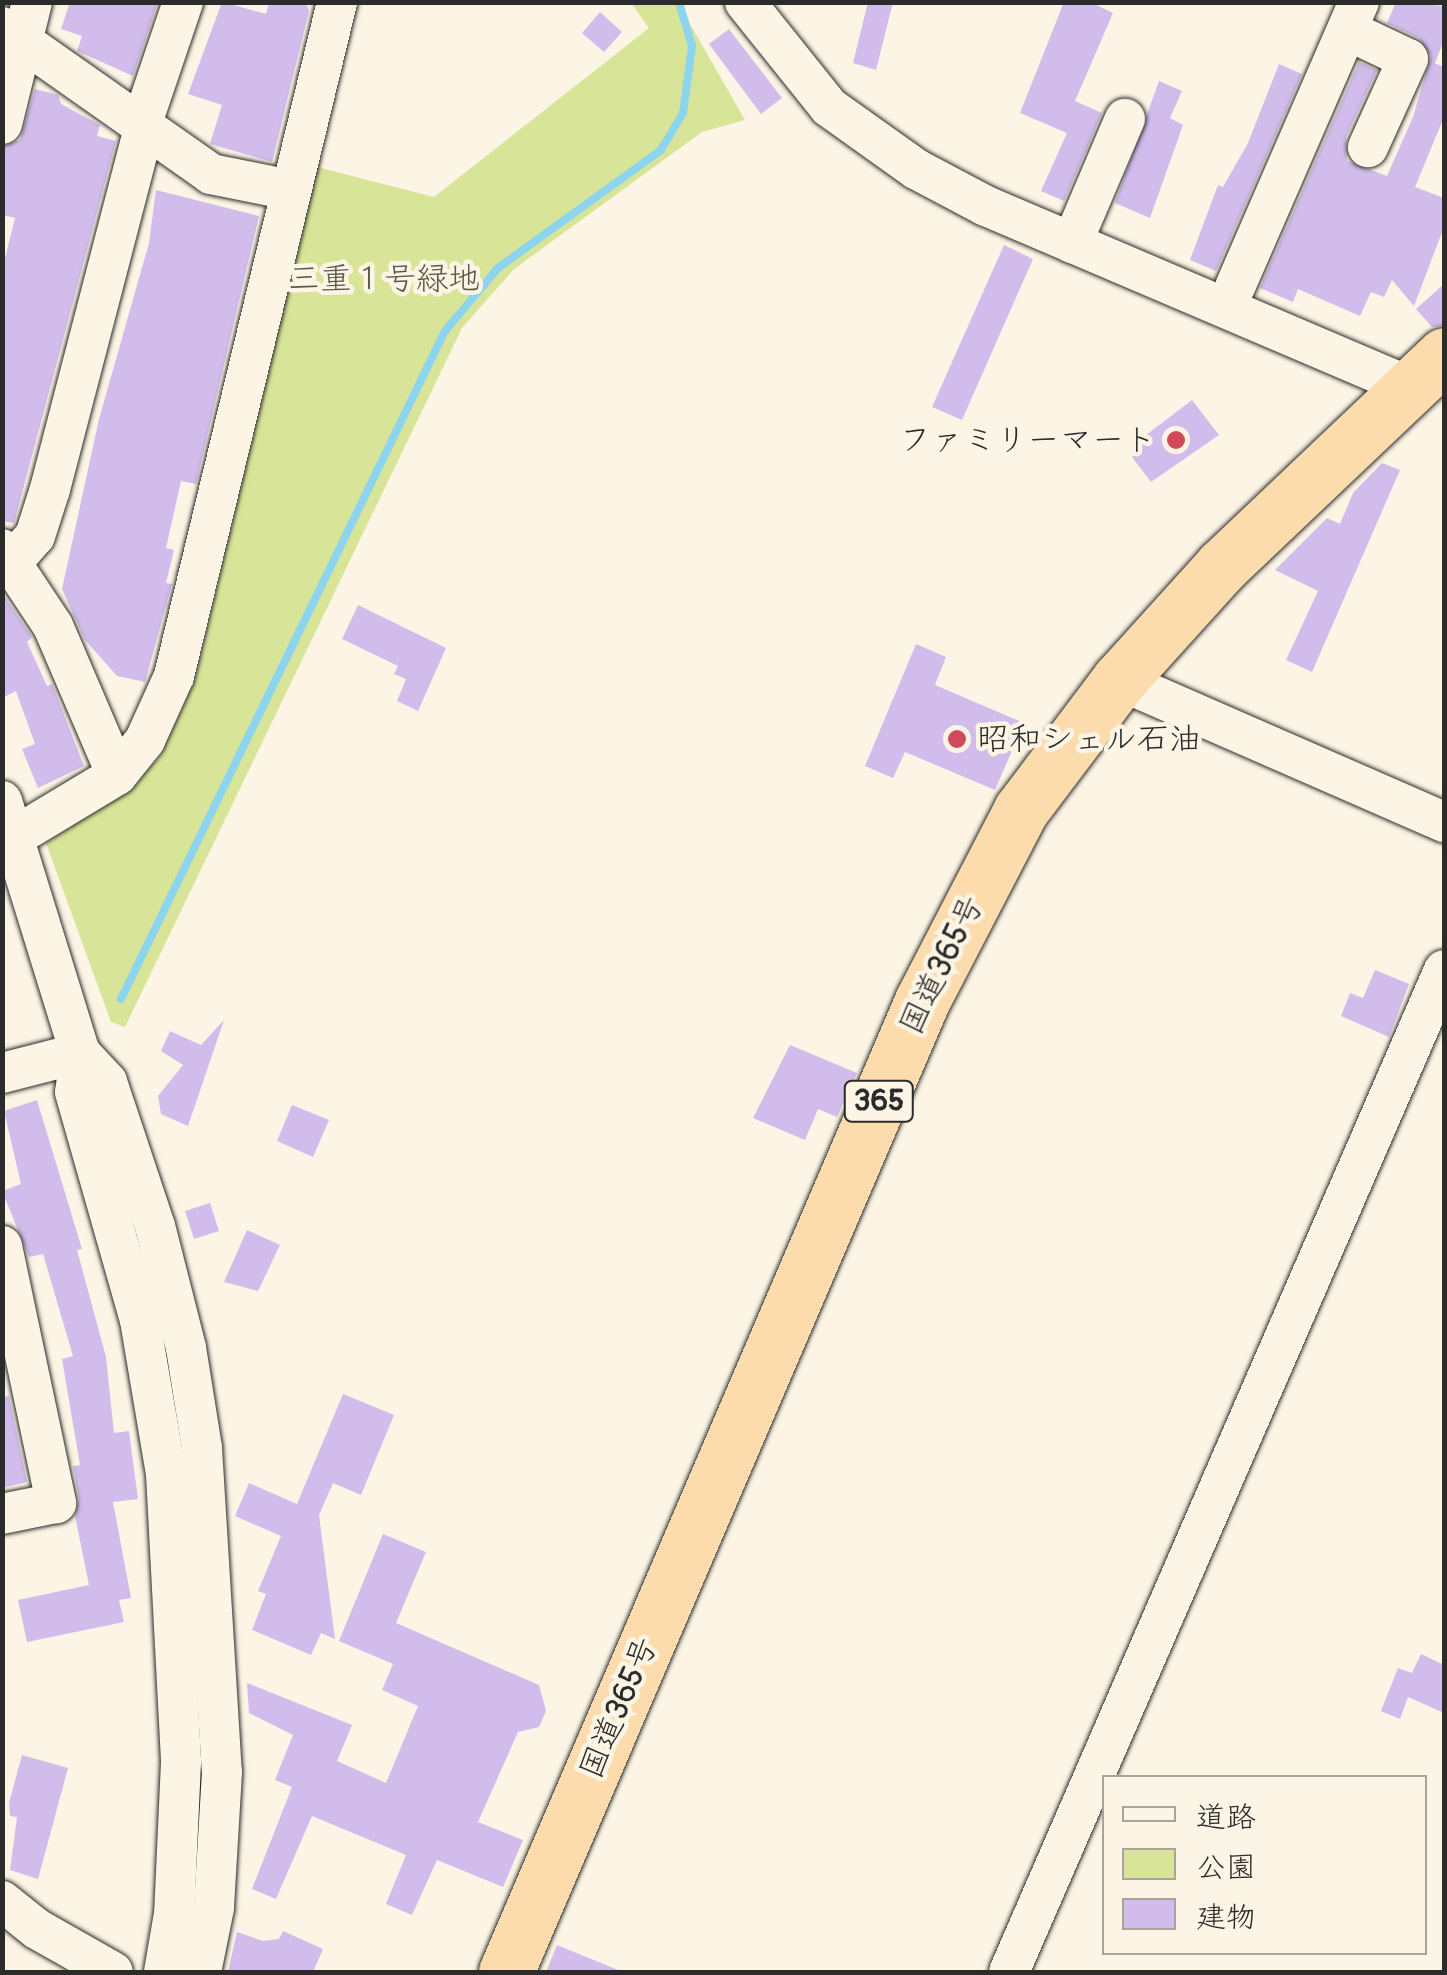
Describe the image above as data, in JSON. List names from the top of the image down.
{
  "streets": {
    "highway": ["国道365号", "365"]
  },
  "parks": ["三重１号緑地"],
  "places": ["ファミリーマート", "昭和シェル石油"],
  "legend": ["道路", "公園", "建物"]
}
